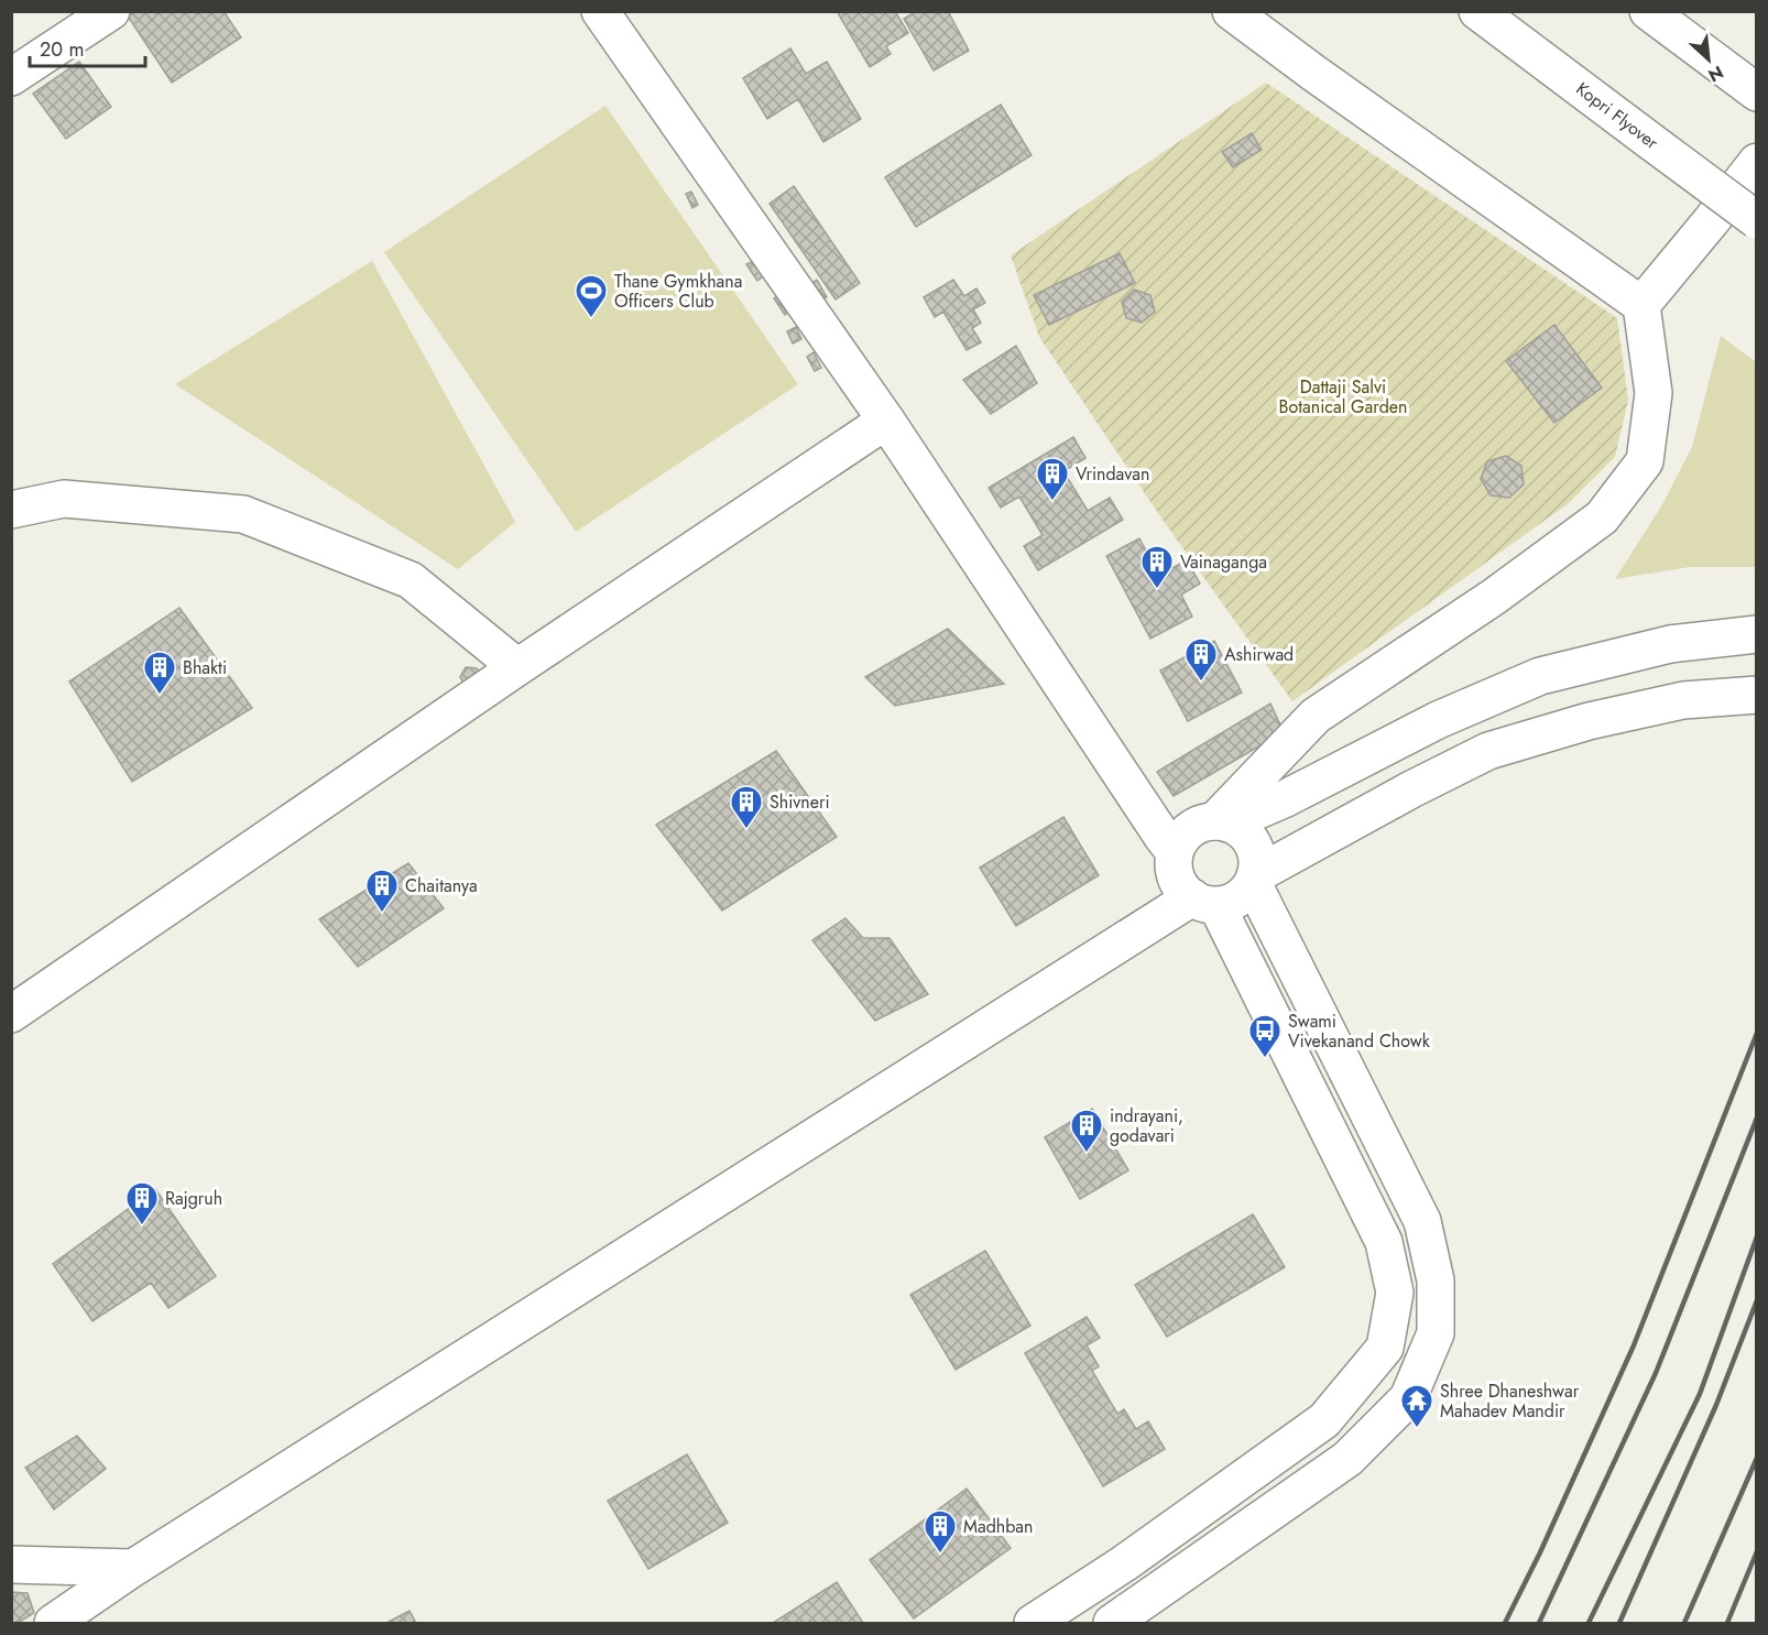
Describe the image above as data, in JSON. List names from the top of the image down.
{
  "streets": {
    "main road": ["Kopri Flyover"]
  },
  "parks": ["Dattaji Salvi Botanical Garden"],
  "places": {
    "sports": ["Thane Gymkhana Officers Club"],
    "building": [
      "Vrindavan",
      "Vainaganga",
      "Ashirwad",
      "Bhakti",
      "Shivneri",
      "Chaitanya",
      "indrayani, godavari",
      "Rajgruh",
      "Madhban"
    ],
    "bus stop": ["Swami Vivekanand Chowk"],
    "temple": ["Shree Dhaneshwar Mahadev Mandir"]
  },
  "scale_bar": "20 m",
  "north": "bottom right"
}
